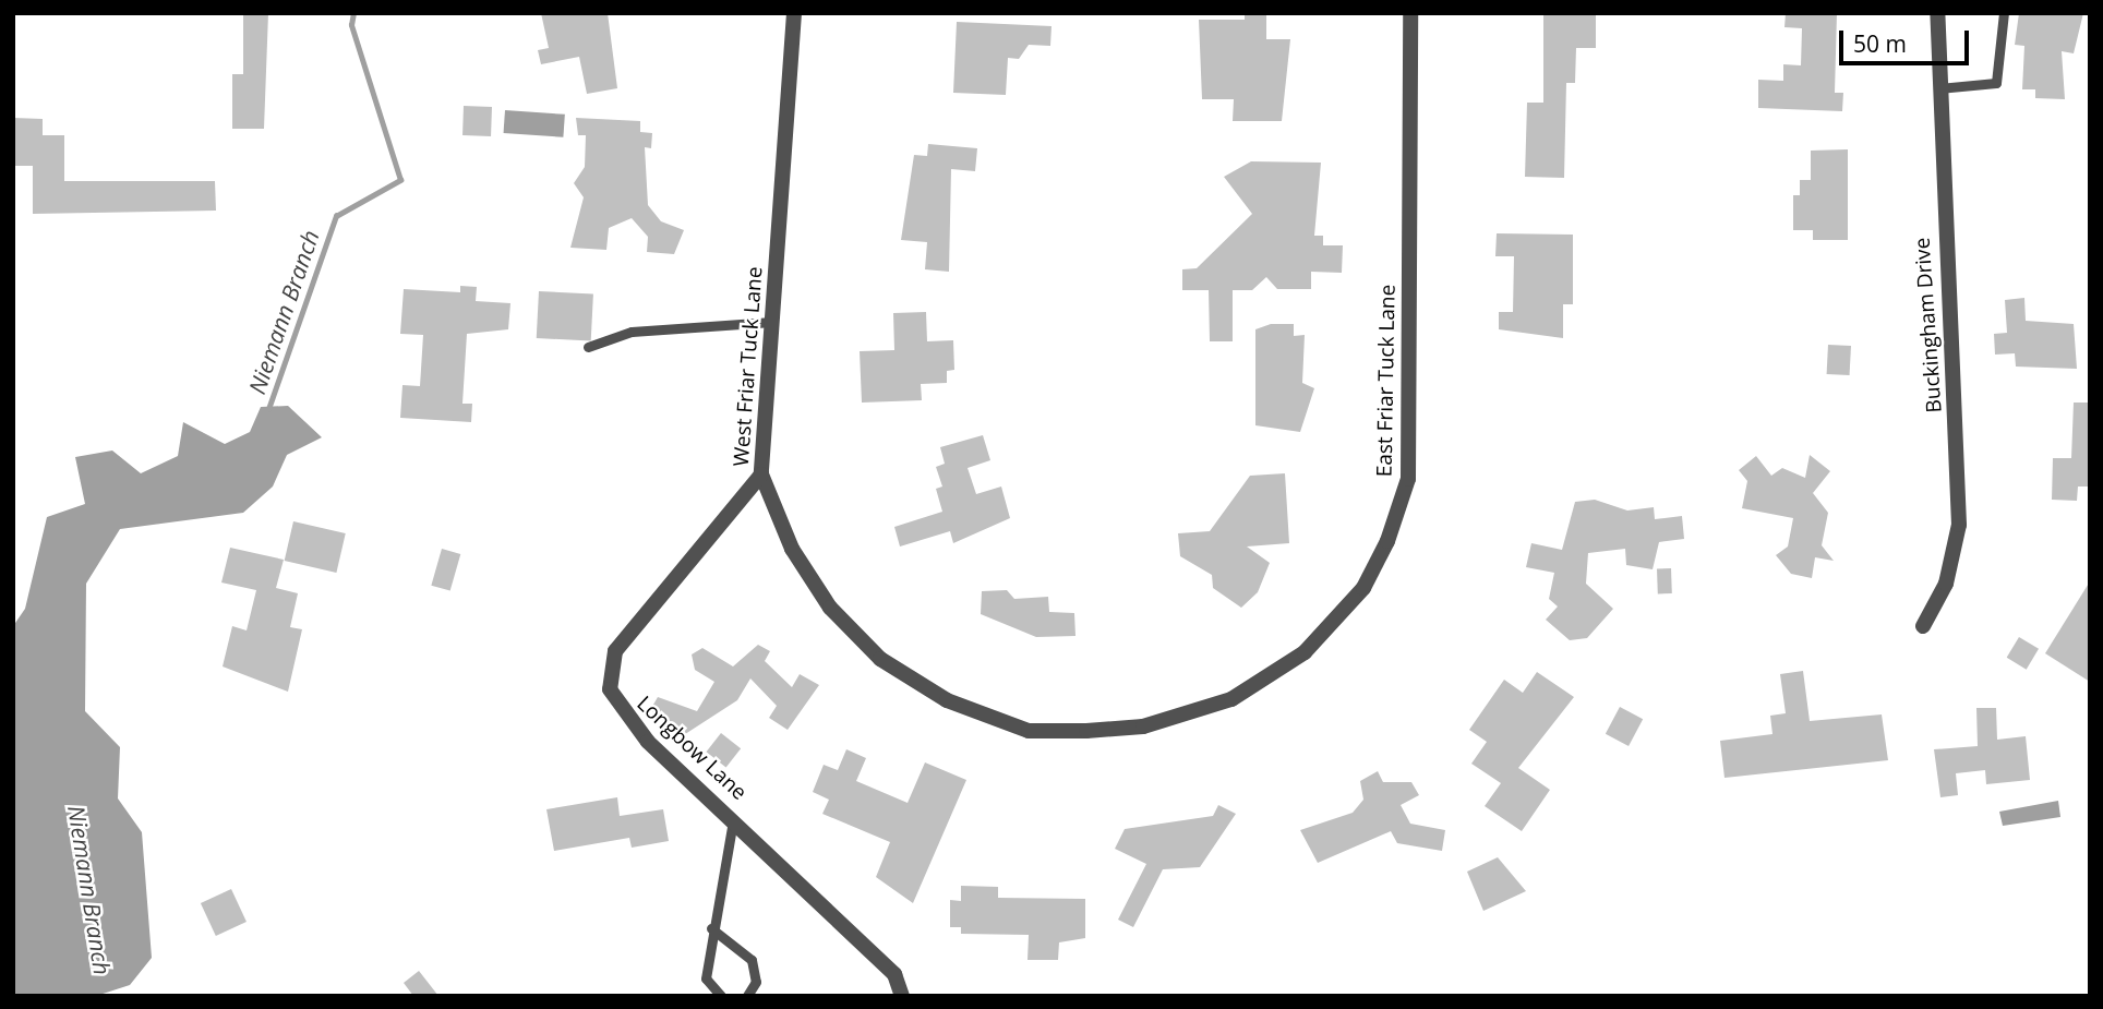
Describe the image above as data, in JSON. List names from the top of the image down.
{
  "streets": {
    "street": [
      "Buckingham Drive",
      "West Friar Tuck Lane",
      "East Friar Tuck Lane",
      "Longbow Lane"
    ]
  },
  "crossings": [
    ["West Friar Tuck Lane", "East Friar Tuck Lane"],
    ["West Friar Tuck Lane", "Longbow Lane"]
  ],
  "water": ["Niemann Branch"],
  "scale_bar": "50 m"
}
